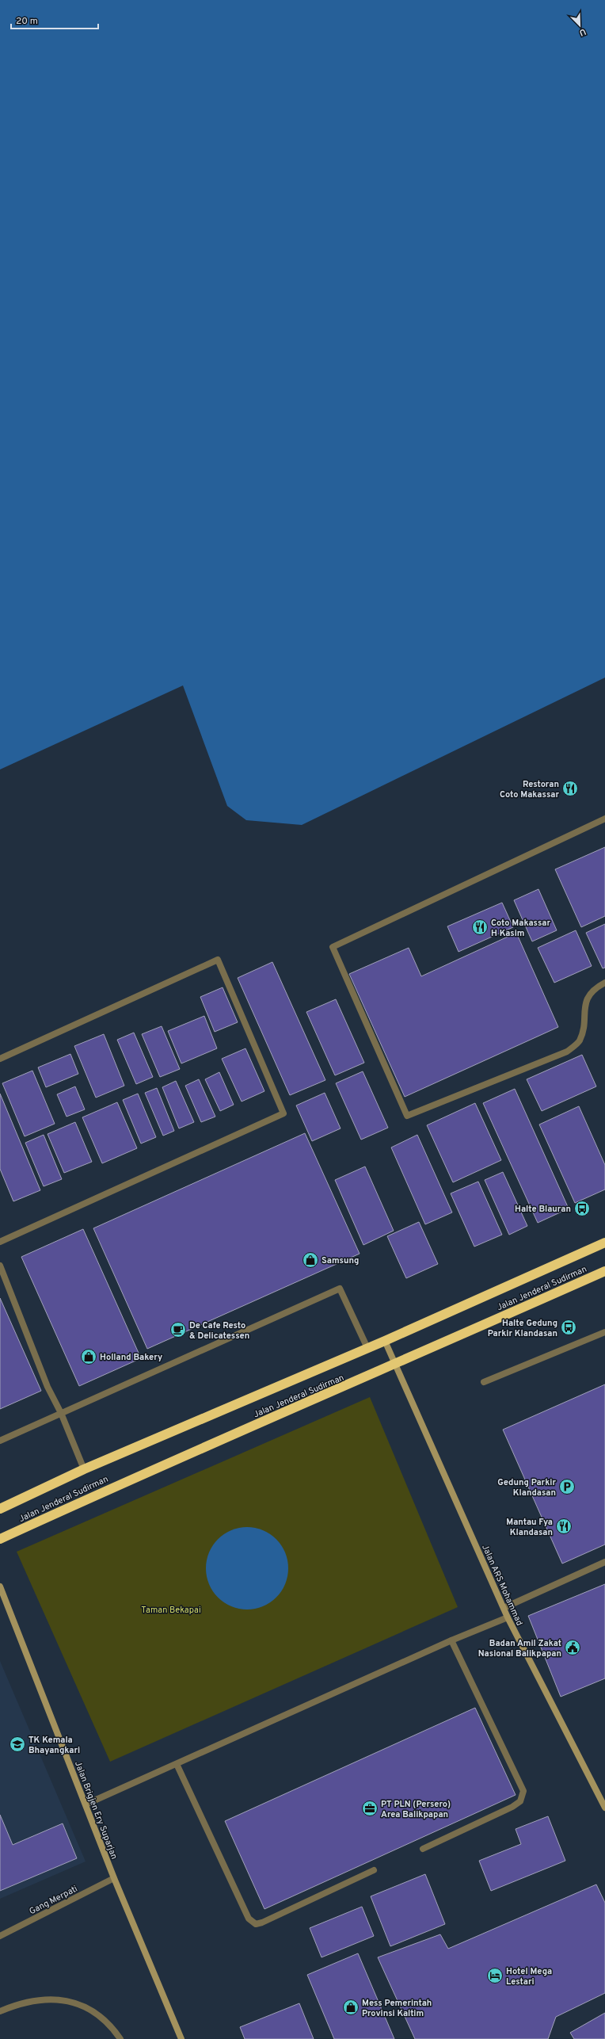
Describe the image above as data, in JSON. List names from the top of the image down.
{
  "streets": {
    "highway": ["Jalan Jenderal Sudirman"],
    "street": ["Jalan ARS Mohammad", "Jalan Brigjen Ery Suparjan", "Gang Merpati"]
  },
  "crossings": [
    ["Jalan Jenderal Sudirman", "Jalan ARS Mohammad"],
    ["Jalan Brigjen Ery Suparjan", "Gang Merpati"]
  ],
  "parks": ["Taman Bekapai"],
  "places": {
    "restaurant": ["Restoran Coto Makassar", "Coto Makassar H Kasim", "Mantau Fya Klandasan"],
    "bus stop": ["Halte Blauran", "Halte Gedung Parkir Klandasan"],
    "shop": ["Samsung", "Holland Bakery", "Mess Pemerintah Provinsi Kaltim"],
    "cafe": ["De Cafe Resto & Delicatessen"],
    "parking": ["Gedung Parkir Klandasan"],
    "public building": ["Badan Amil Zakat Nasional Balikpapan"],
    "school or university": ["TK Kemala Bhayangkari"],
    "office": ["PT PLN (Persero) Area Balikpapan"],
    "hotel": ["Hotel Mega Lestari"]
  },
  "scale_bar": "20 m",
  "north": "bottom right"
}
